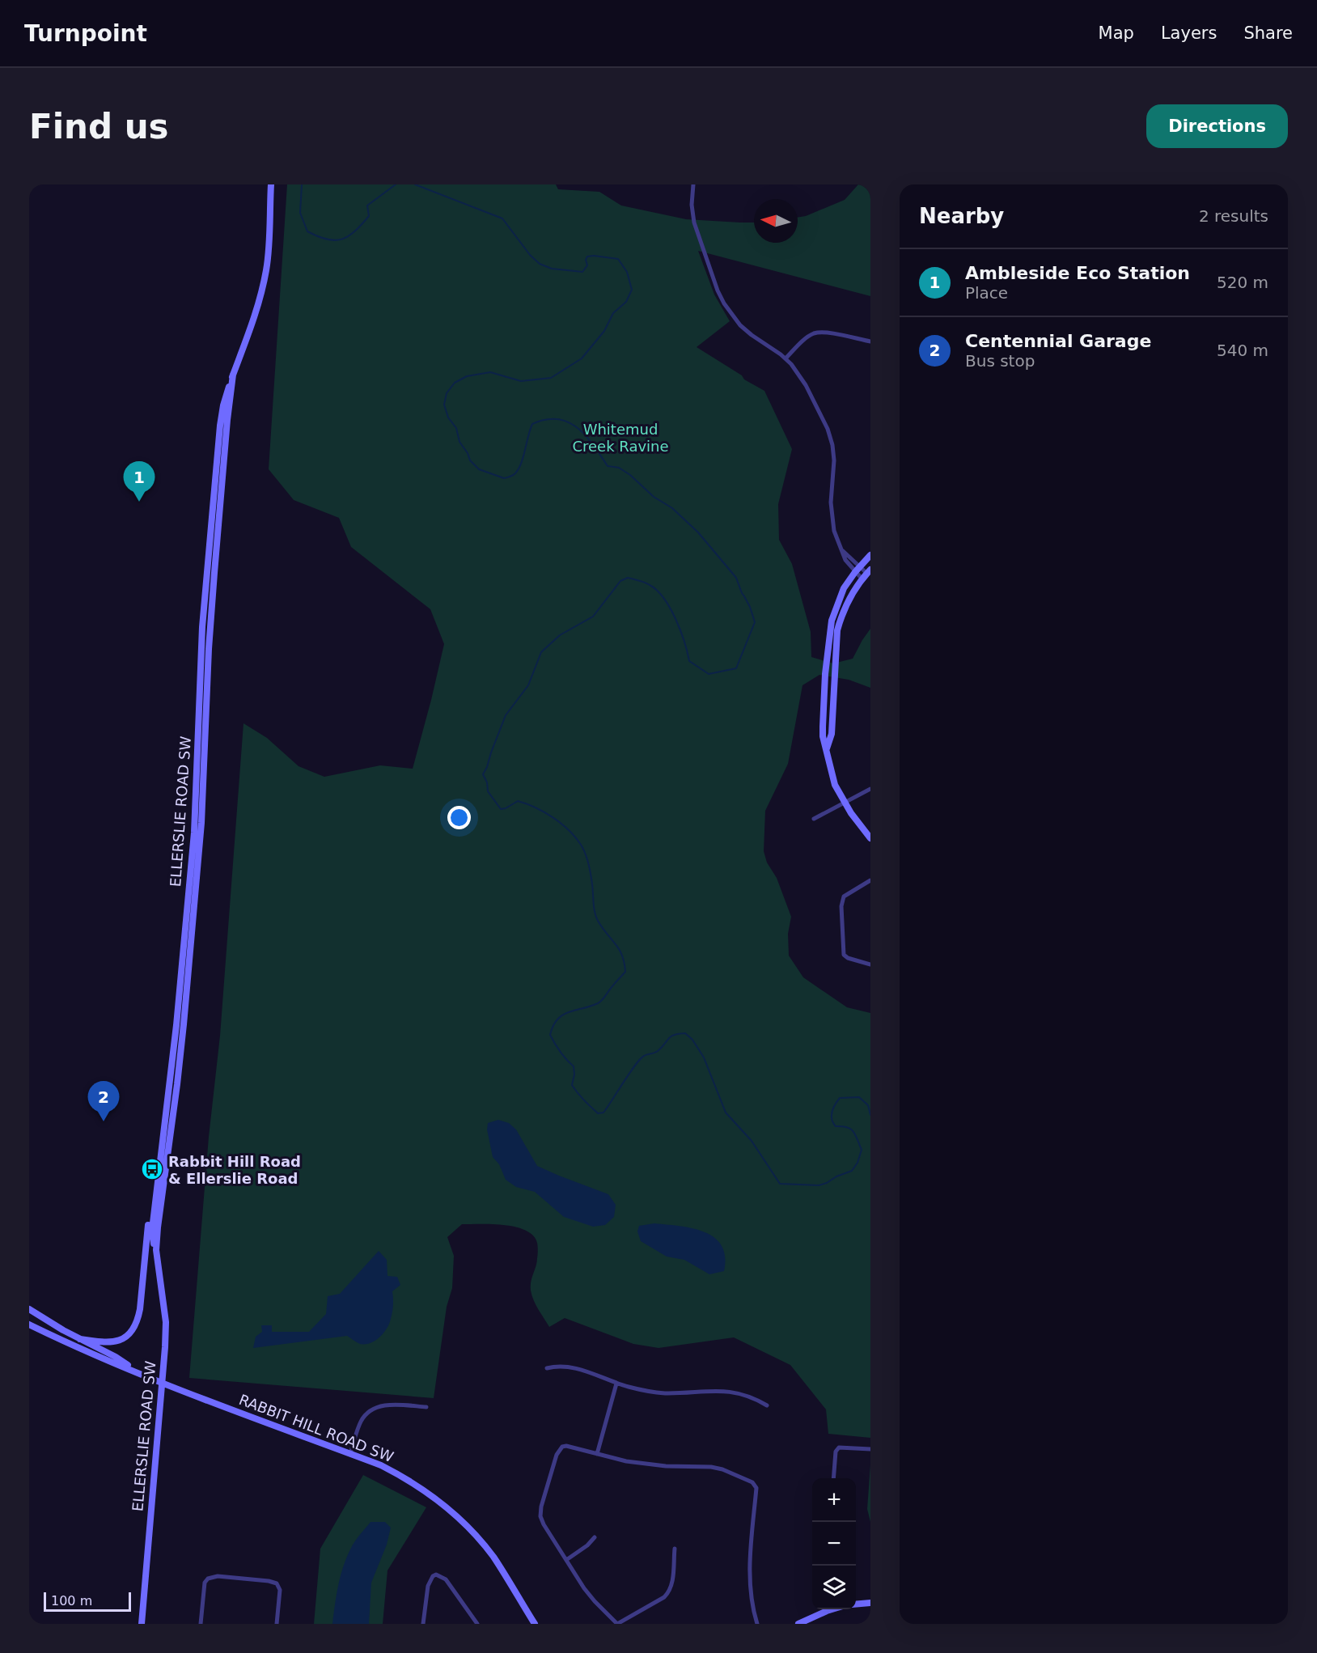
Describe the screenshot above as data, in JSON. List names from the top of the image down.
{
  "streets": {
    "main road": ["ELLERSLIE ROAD SW", "RABBIT HILL ROAD SW"]
  },
  "crossings": [
    ["ELLERSLIE ROAD SW", "RABBIT HILL ROAD SW"]
  ],
  "parks": ["Whitemud Creek Ravine"],
  "places": {
    "bus stop": ["Rabbit Hill Road & Ellerslie Road"]
  },
  "scale_bar": "100 m",
  "north": "left",
  "page": {
    "header": "Turnpoint",
    "nav": ["Map", "Layers", "Share"],
    "buttons": "Directions",
    "title": "Find us",
    "heading": ["Nearby", "2 results"],
    "list": [
      {
        "mark": "1",
        "name": "Ambleside Eco Station",
        "note": "Place",
        "value": "520 m"
      },
      {
        "mark": "2",
        "name": "Centennial Garage",
        "note": "Bus stop",
        "value": "540 m"
      }
    ],
    "pins": ["1", "2"],
    "map_buttons": ["+", "−"],
    "scale": "100 m"
  }
}
